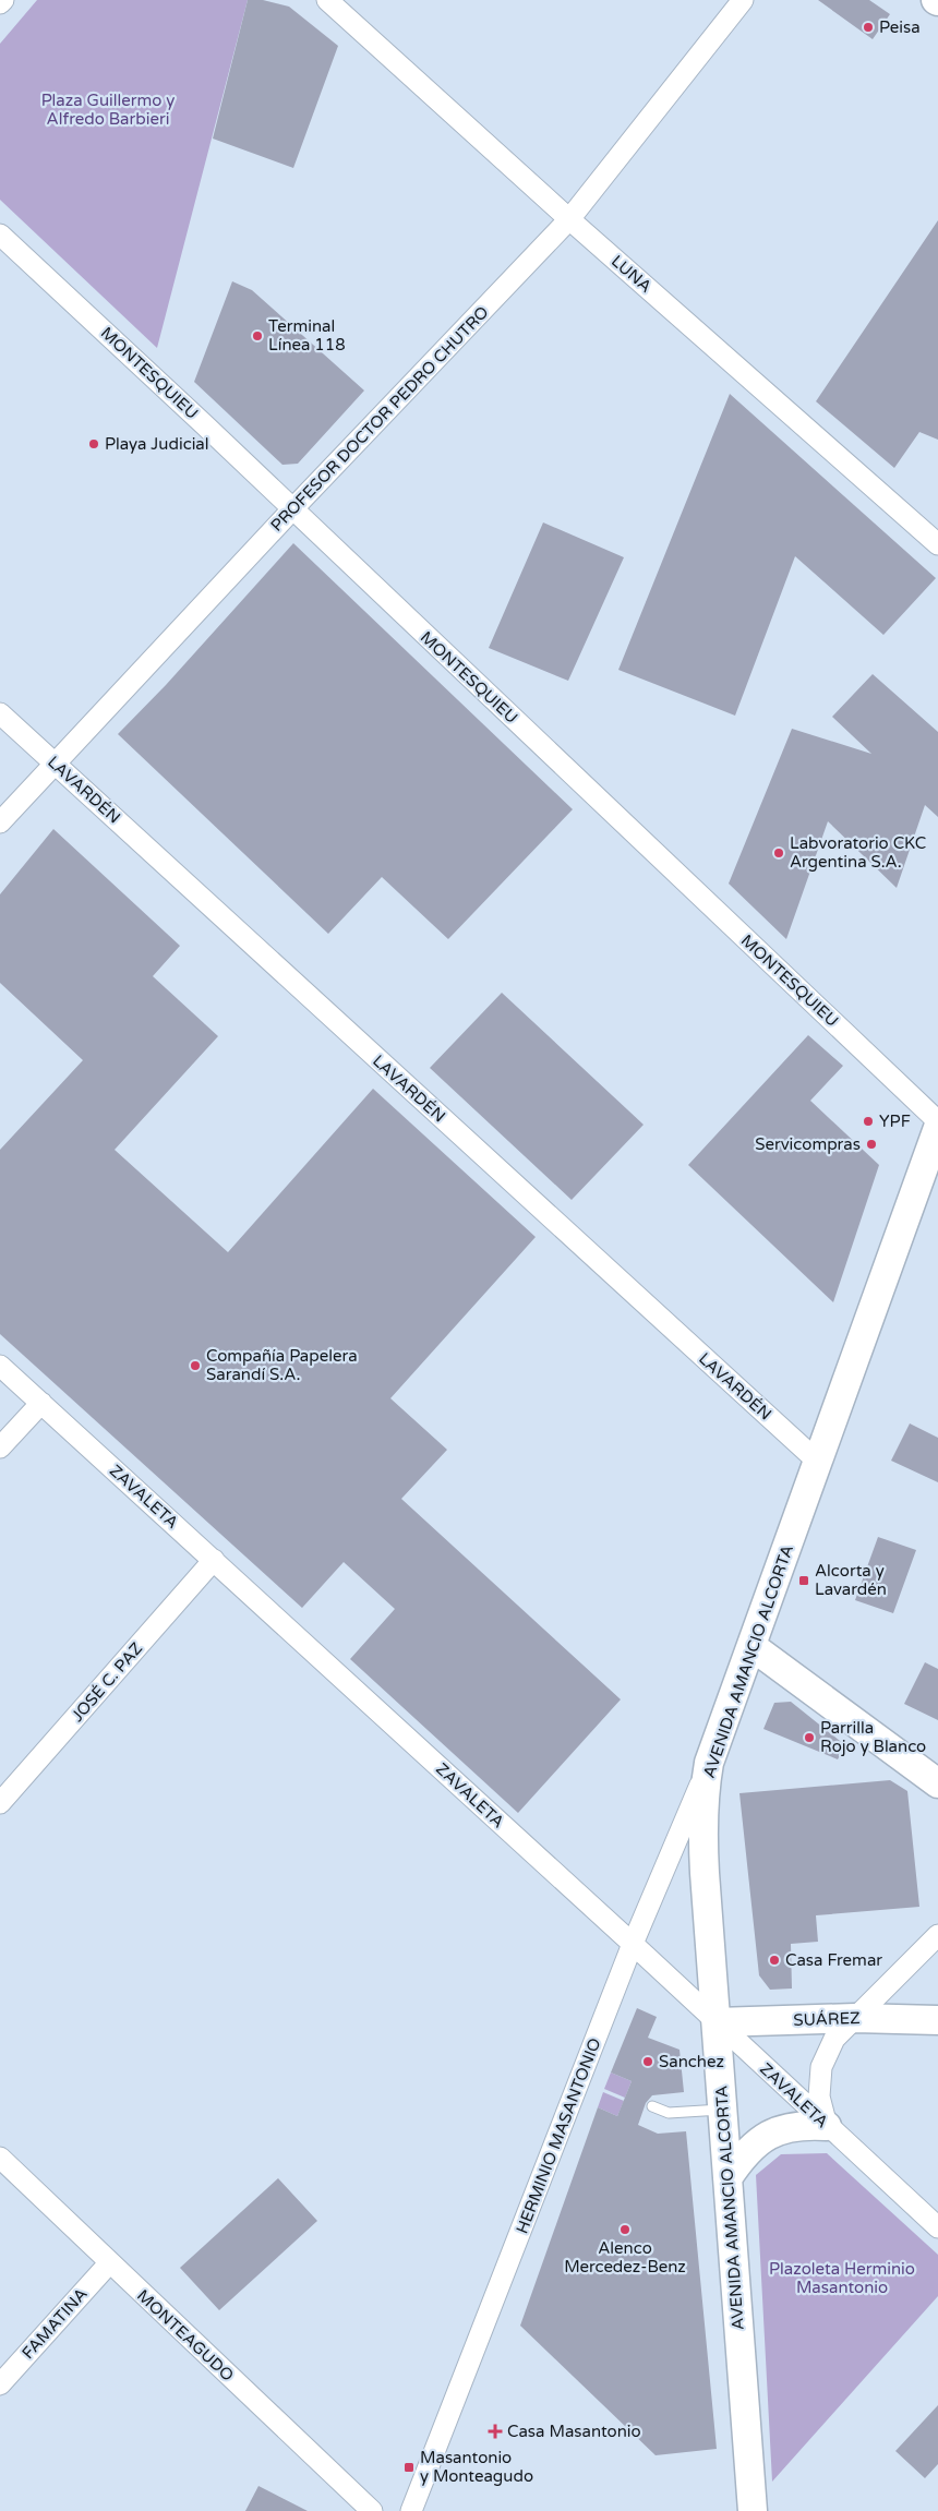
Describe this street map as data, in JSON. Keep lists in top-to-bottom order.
{
  "streets": {
    "main road": ["AVENIDA AMANCIO ALCORTA", "SUÁREZ"],
    "street": [
      "LUNA",
      "MONTESQUIEU",
      "PROFESOR DOCTOR PEDRO CHUTRO",
      "LAVARDÉN",
      "ZAVALETA",
      "JOSÉ C. PAZ",
      "HERMINIO MASANTONIO",
      "FAMATINA",
      "MONTEAGUDO"
    ]
  },
  "crossings": [
    ["LUNA", "PROFESOR DOCTOR PEDRO CHUTRO"],
    ["MONTESQUIEU", "PROFESOR DOCTOR PEDRO CHUTRO"],
    ["PROFESOR DOCTOR PEDRO CHUTRO", "LAVARDÉN"],
    ["LAVARDÉN", "AVENIDA AMANCIO ALCORTA"],
    ["ZAVALETA", "AVENIDA AMANCIO ALCORTA"],
    ["ZAVALETA", "JOSÉ C. PAZ"],
    ["ZAVALETA", "SUÁREZ"],
    ["ZAVALETA", "HERMINIO MASANTONIO"],
    ["AVENIDA AMANCIO ALCORTA", "SUÁREZ"],
    ["AVENIDA AMANCIO ALCORTA", "HERMINIO MASANTONIO"],
    ["FAMATINA", "MONTEAGUDO"]
  ],
  "parks": ["Plaza Guillermo y Alfredo Barbieri", "Plazoleta Herminio Masantonio"],
  "places": {
    "other": [
      "Peisa",
      "Terminal Línea 118",
      "Playa Judicial",
      "Labvoratorio CKC Argentina S.A.",
      "YPF",
      "Servicompras",
      "Compañía Papelera Sarandí S.A.",
      "Parrilla Rojo y Blanco",
      "Casa Fremar",
      "Sanchez",
      "Alenco Mercedez-Benz"
    ],
    "transit": ["Alcorta y Lavardén", "Masantonio y Monteagudo"],
    "health": ["Casa Masantonio"]
  }
}
